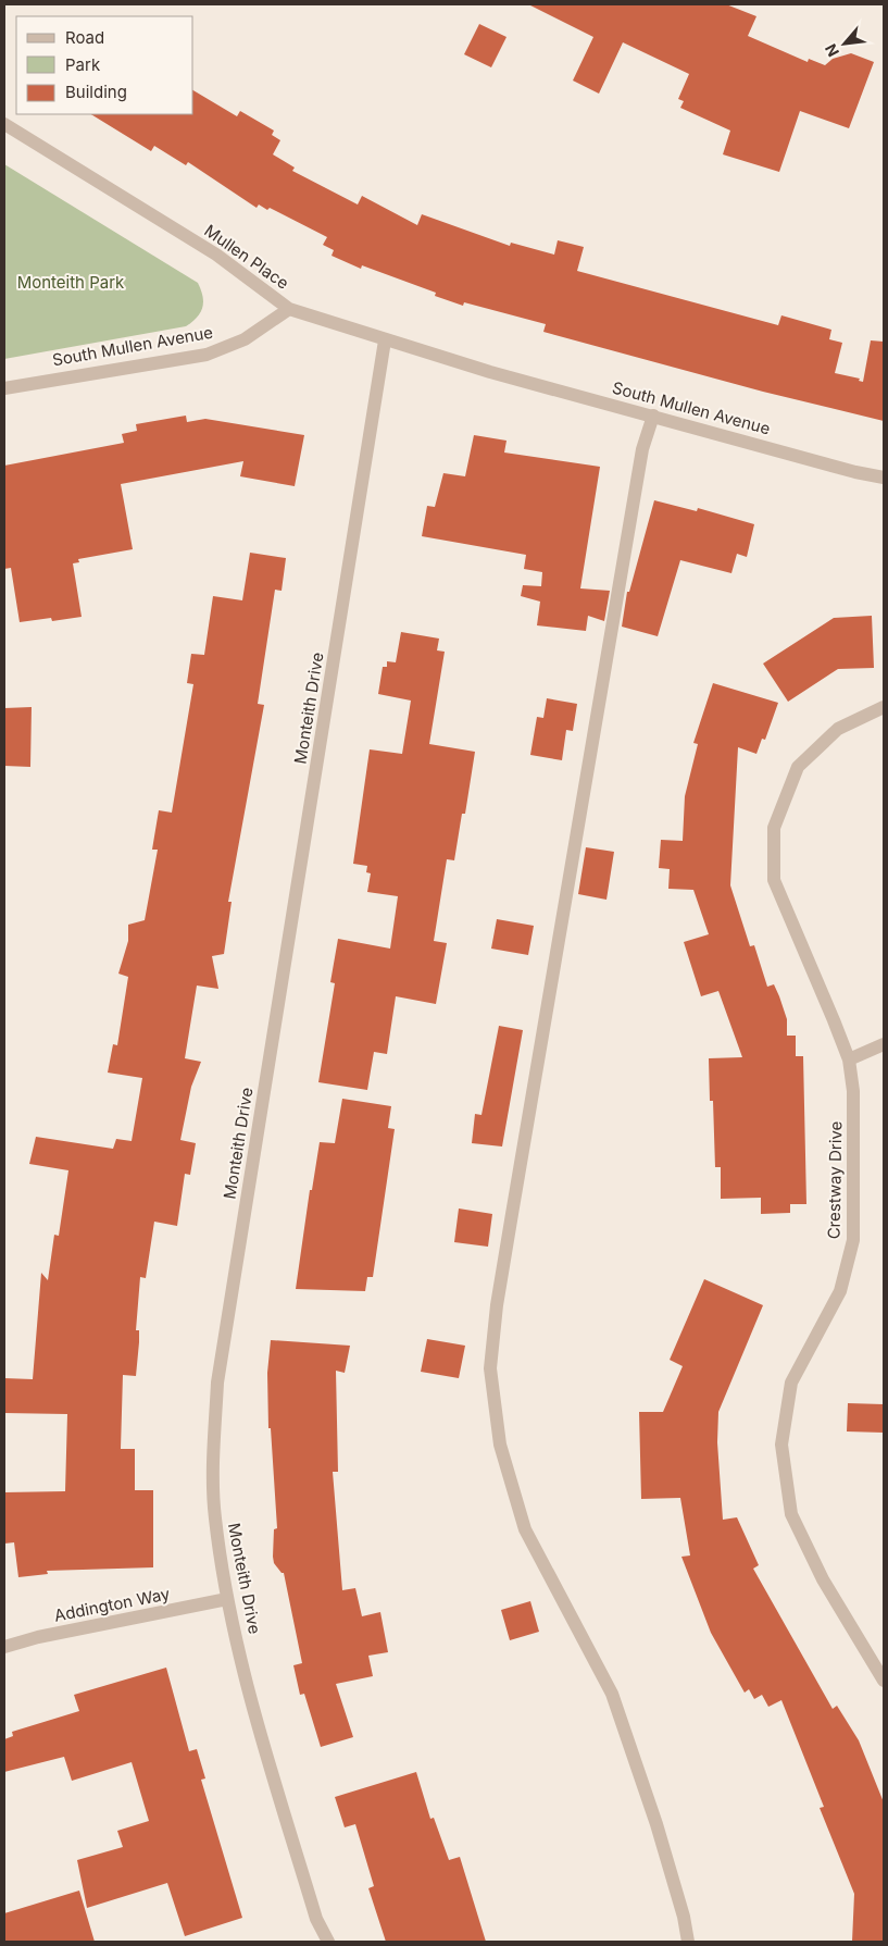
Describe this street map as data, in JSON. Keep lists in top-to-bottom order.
{
  "streets": {
    "street": [
      "Mullen Place",
      "South Mullen Avenue",
      "Monteith Drive",
      "Crestway Drive",
      "Addington Way"
    ]
  },
  "crossings": [
    ["Mullen Place", "South Mullen Avenue"],
    ["Mullen Place", "Monteith Drive"],
    ["Monteith Drive", "Addington Way"]
  ],
  "parks": ["Monteith Park"],
  "legend": ["Road", "Park", "Building"],
  "north": "bottom left"
}
